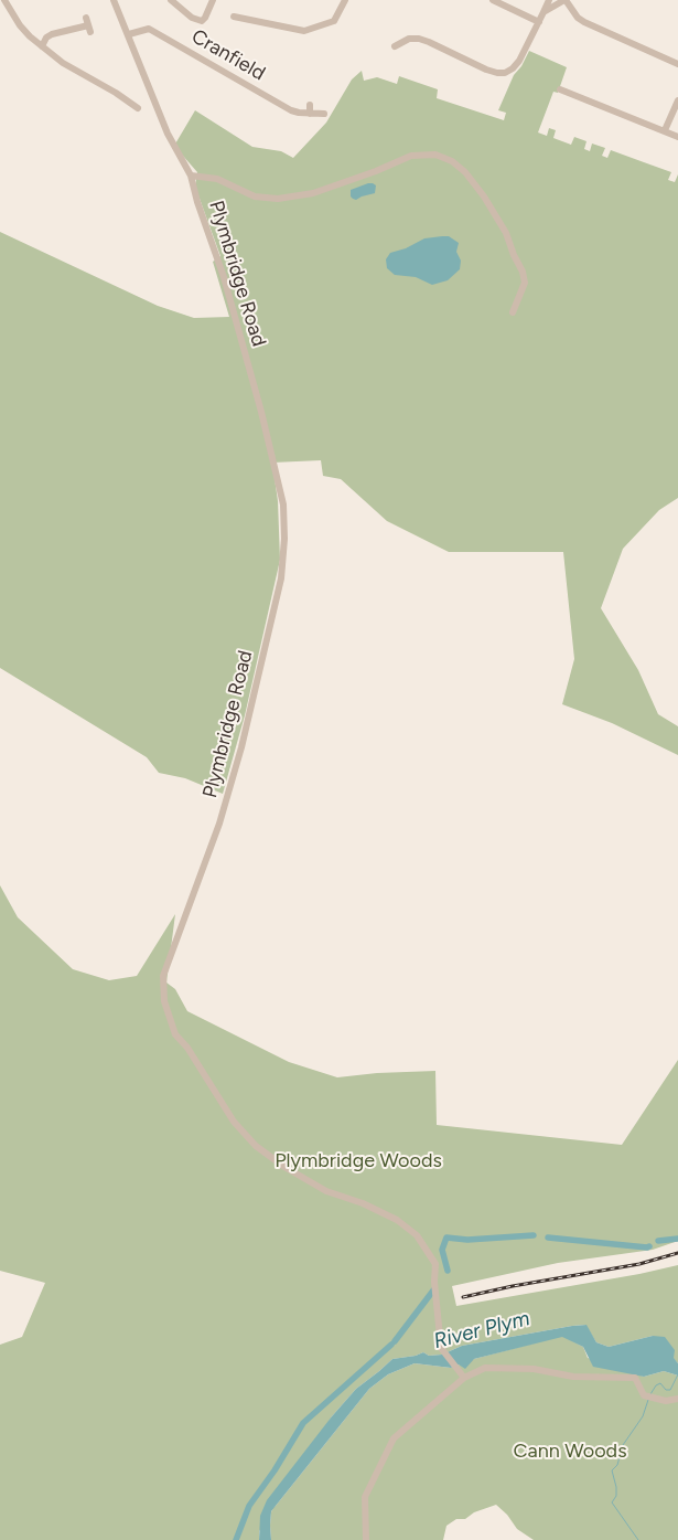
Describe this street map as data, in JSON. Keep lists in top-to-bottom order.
{
  "streets": {
    "street": ["Cranfield", "Plymbridge Road"]
  },
  "crossings": [
    ["Cranfield", "Plymbridge Road"]
  ],
  "water": ["River Plym"],
  "parks": ["Plymbridge Woods", "Cann Woods"]
}
